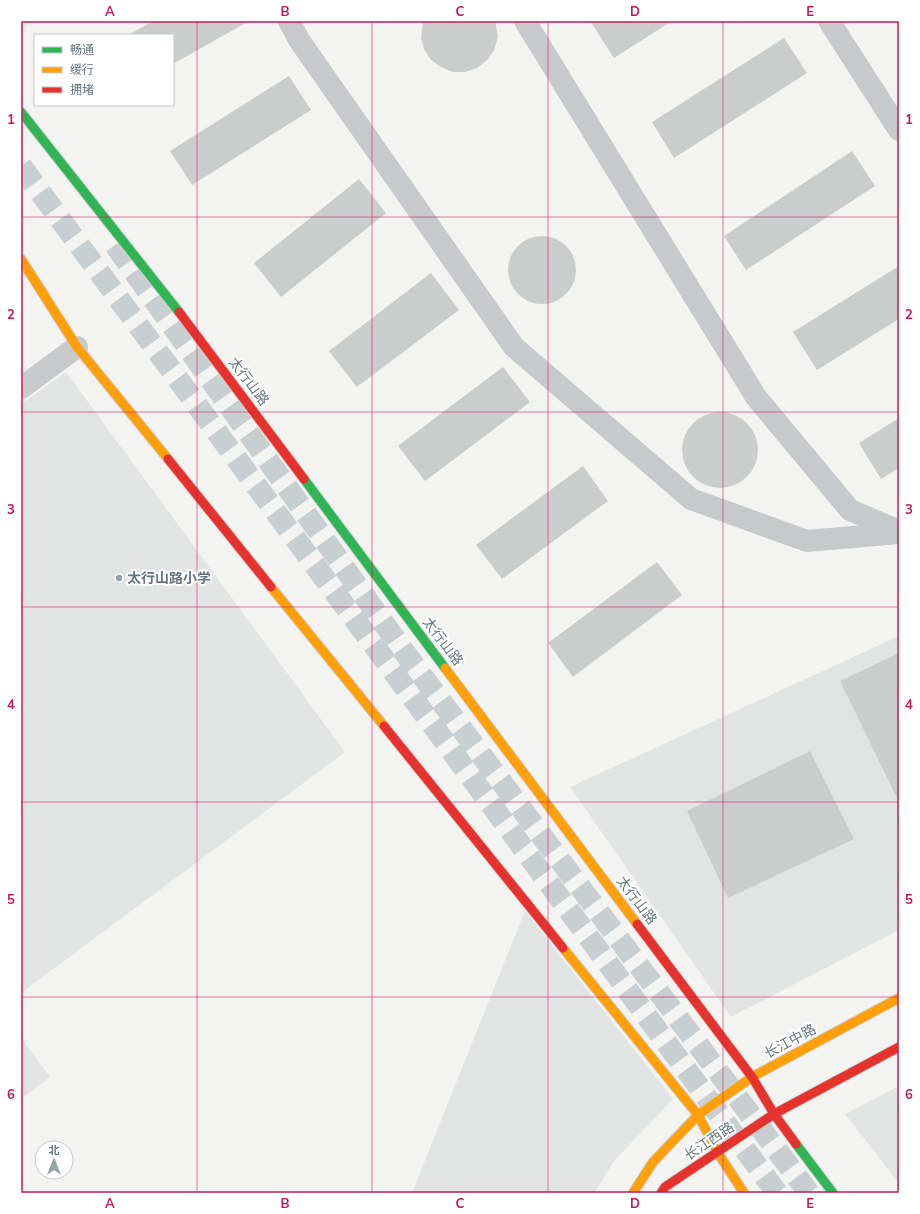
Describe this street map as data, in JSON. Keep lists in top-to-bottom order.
{
  "streets": {
    "main road": ["太行山路", "长江中路", "长江西路"]
  },
  "crossings": [
    ["太行山路", "长江中路"],
    ["太行山路", "长江西路"],
    ["长江中路", "长江西路"]
  ],
  "places": ["太行山路小学"],
  "legend": ["畅通", "缓行", "拥堵"],
  "north": "top",
  "grid": {
    "columns": [
      "A",
      "B",
      "C",
      "D",
      "E"
    ],
    "rows": [
      "1",
      "2",
      "3",
      "4",
      "5",
      "6"
    ]
  }
}
